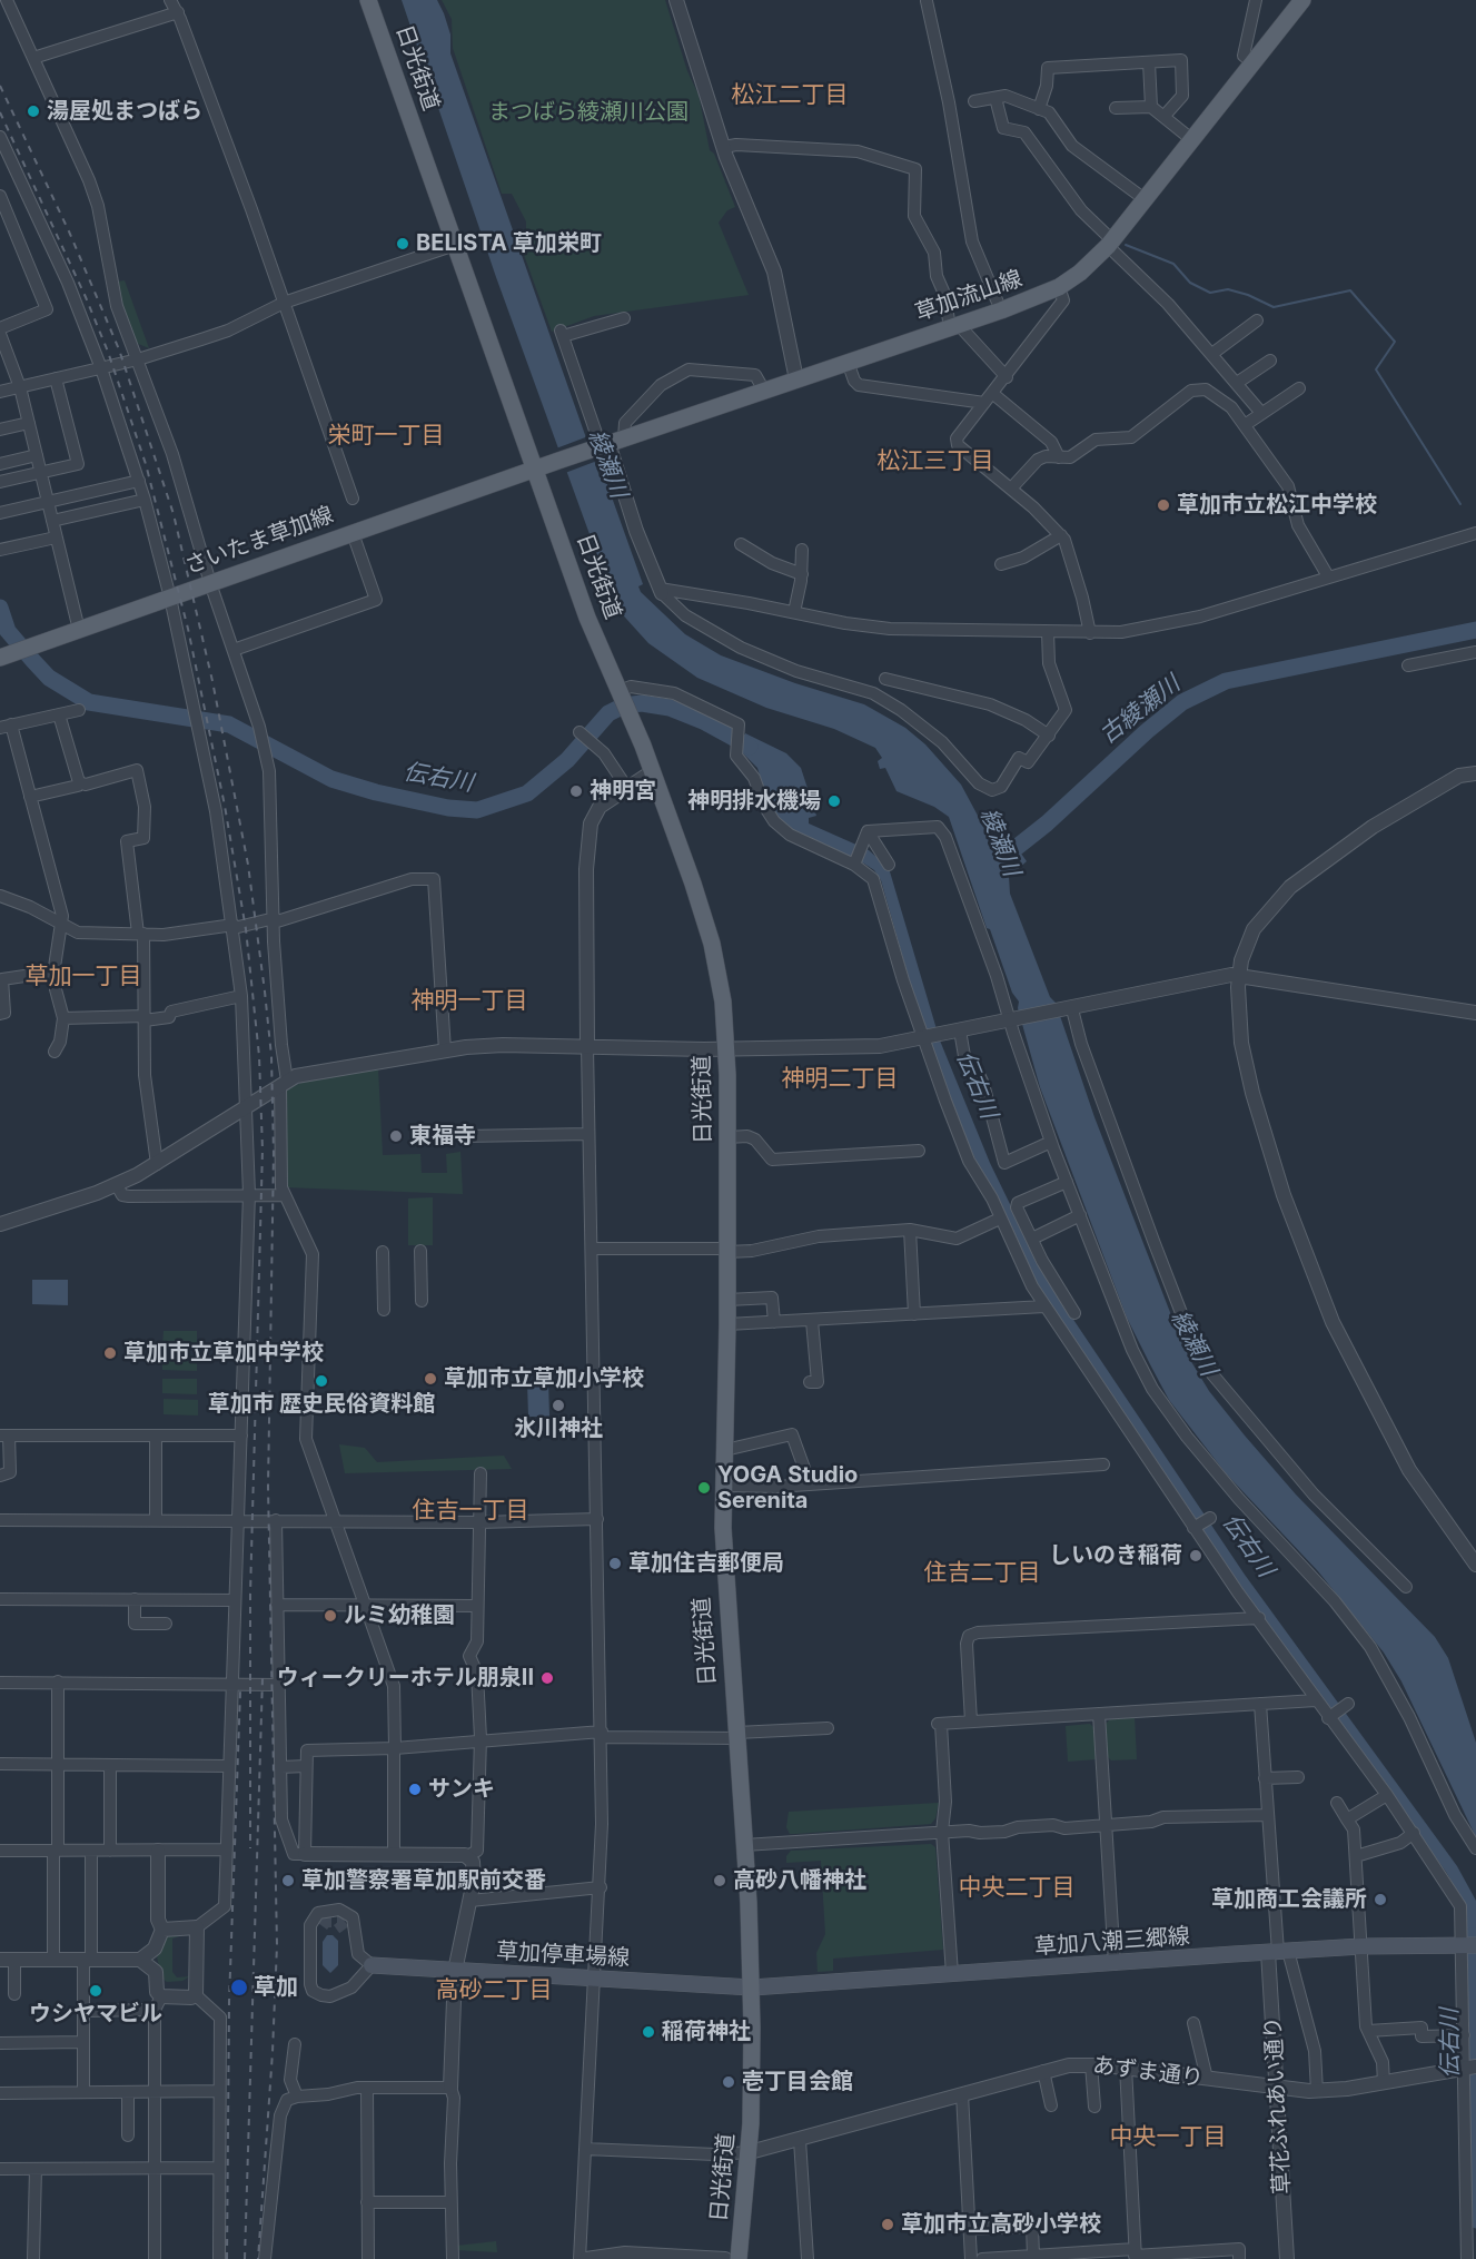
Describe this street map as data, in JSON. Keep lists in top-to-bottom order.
{
  "streets": {
    "main road": [
      "日光街道",
      "草加流山線",
      "さいたま草加線",
      "草加八潮三郷線",
      "草加停車場線"
    ],
    "street": ["あずま通り", "草花ふれあい通り"]
  },
  "crossings": [
    ["日光街道", "草加流山線"],
    ["日光街道", "さいたま草加線"],
    ["日光街道", "草加八潮三郷線"],
    ["日光街道", "草加停車場線"],
    ["日光街道", "あずま通り"],
    ["草加流山線", "さいたま草加線"],
    ["草加八潮三郷線", "草加停車場線"],
    ["草加八潮三郷線", "草花ふれあい通り"],
    ["あずま通り", "草花ふれあい通り"]
  ],
  "districts": [
    "松江二丁目",
    "栄町一丁目",
    "松江三丁目",
    "草加一丁目",
    "神明一丁目",
    "神明二丁目",
    "住吉一丁目",
    "住吉二丁目",
    "中央二丁目",
    "高砂二丁目",
    "中央一丁目"
  ],
  "water": ["綾瀬川", "古綾瀬川", "伝右川"],
  "parks": ["まつばら綾瀬川公園"],
  "places": [
    "湯屋処まつばら",
    "BELISTA 草加栄町",
    "草加市立松江中学校",
    "神明宮",
    "神明排水機場",
    "東福寺",
    "草加市立草加中学校",
    "草加市立草加小学校",
    "草加市 歴史民俗資料館",
    "氷川神社",
    "YOGA Studio Serenita",
    "しいのき稲荷",
    "草加住吉郵便局",
    "ルミ幼稚園",
    "ウィークリーホテル朋泉II",
    "サンキ",
    "草加警察署草加駅前交番",
    "高砂八幡神社",
    "草加商工会議所",
    "草加",
    "ウシヤマビル",
    "稲荷神社",
    "壱丁目会館",
    "草加市立高砂小学校"
  ]
}
